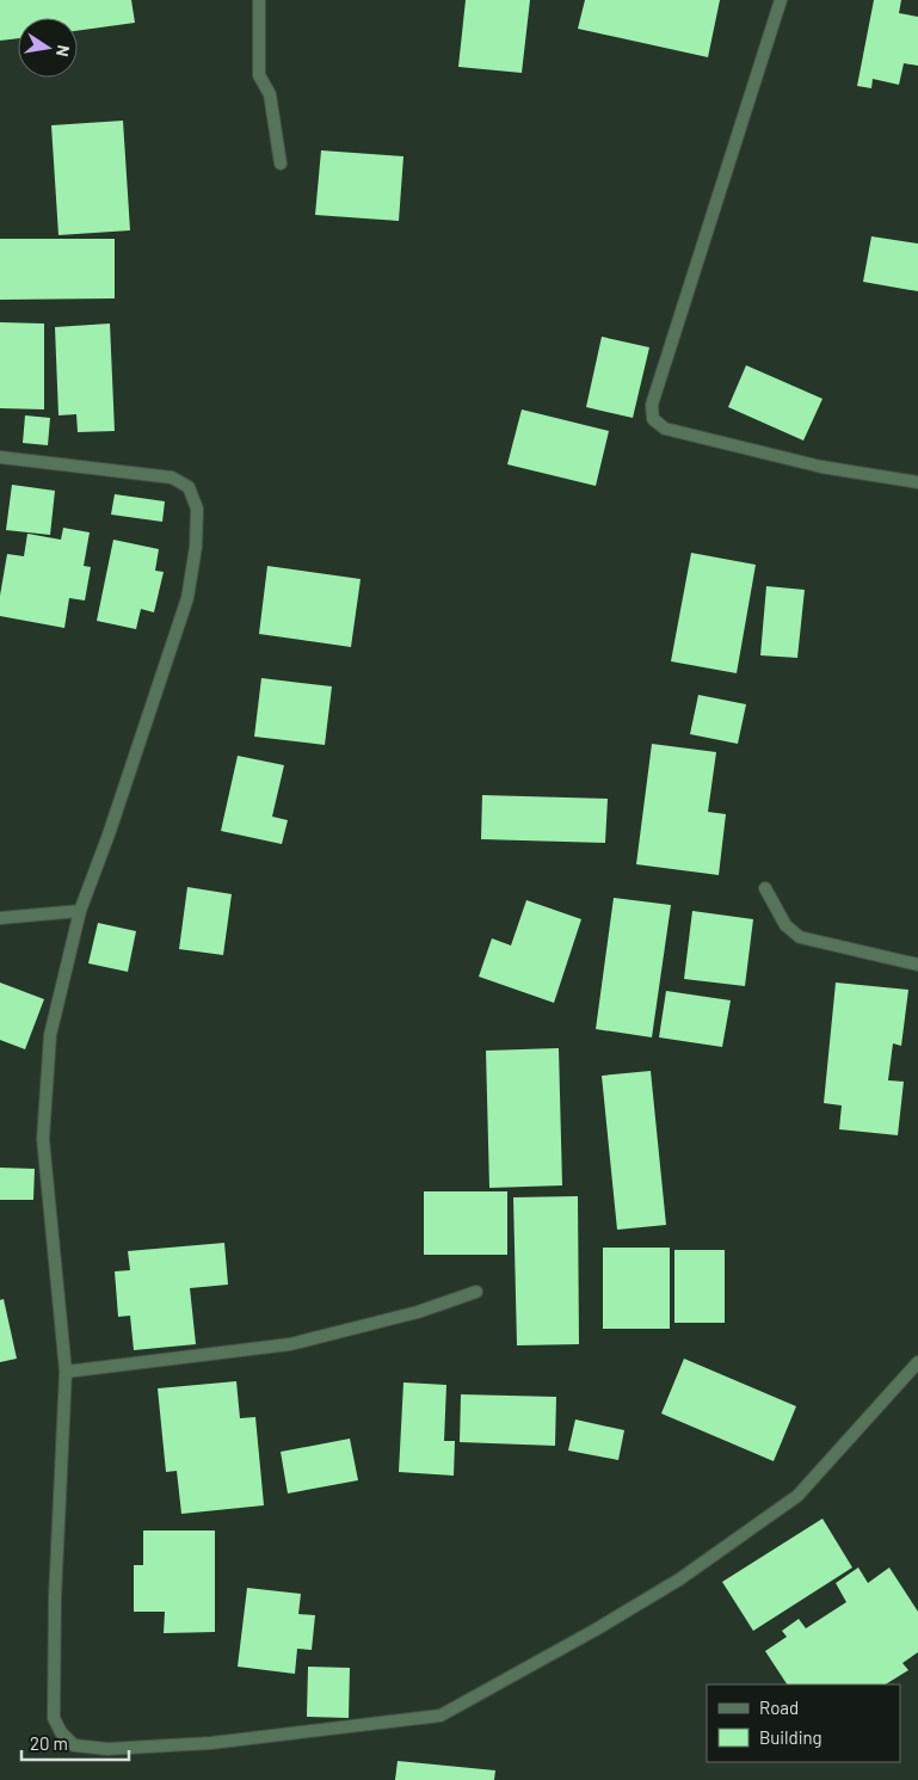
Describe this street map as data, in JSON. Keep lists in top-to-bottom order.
{
  "legend": ["Road", "Building"],
  "scale_bar": "20 m",
  "north": "right"
}
